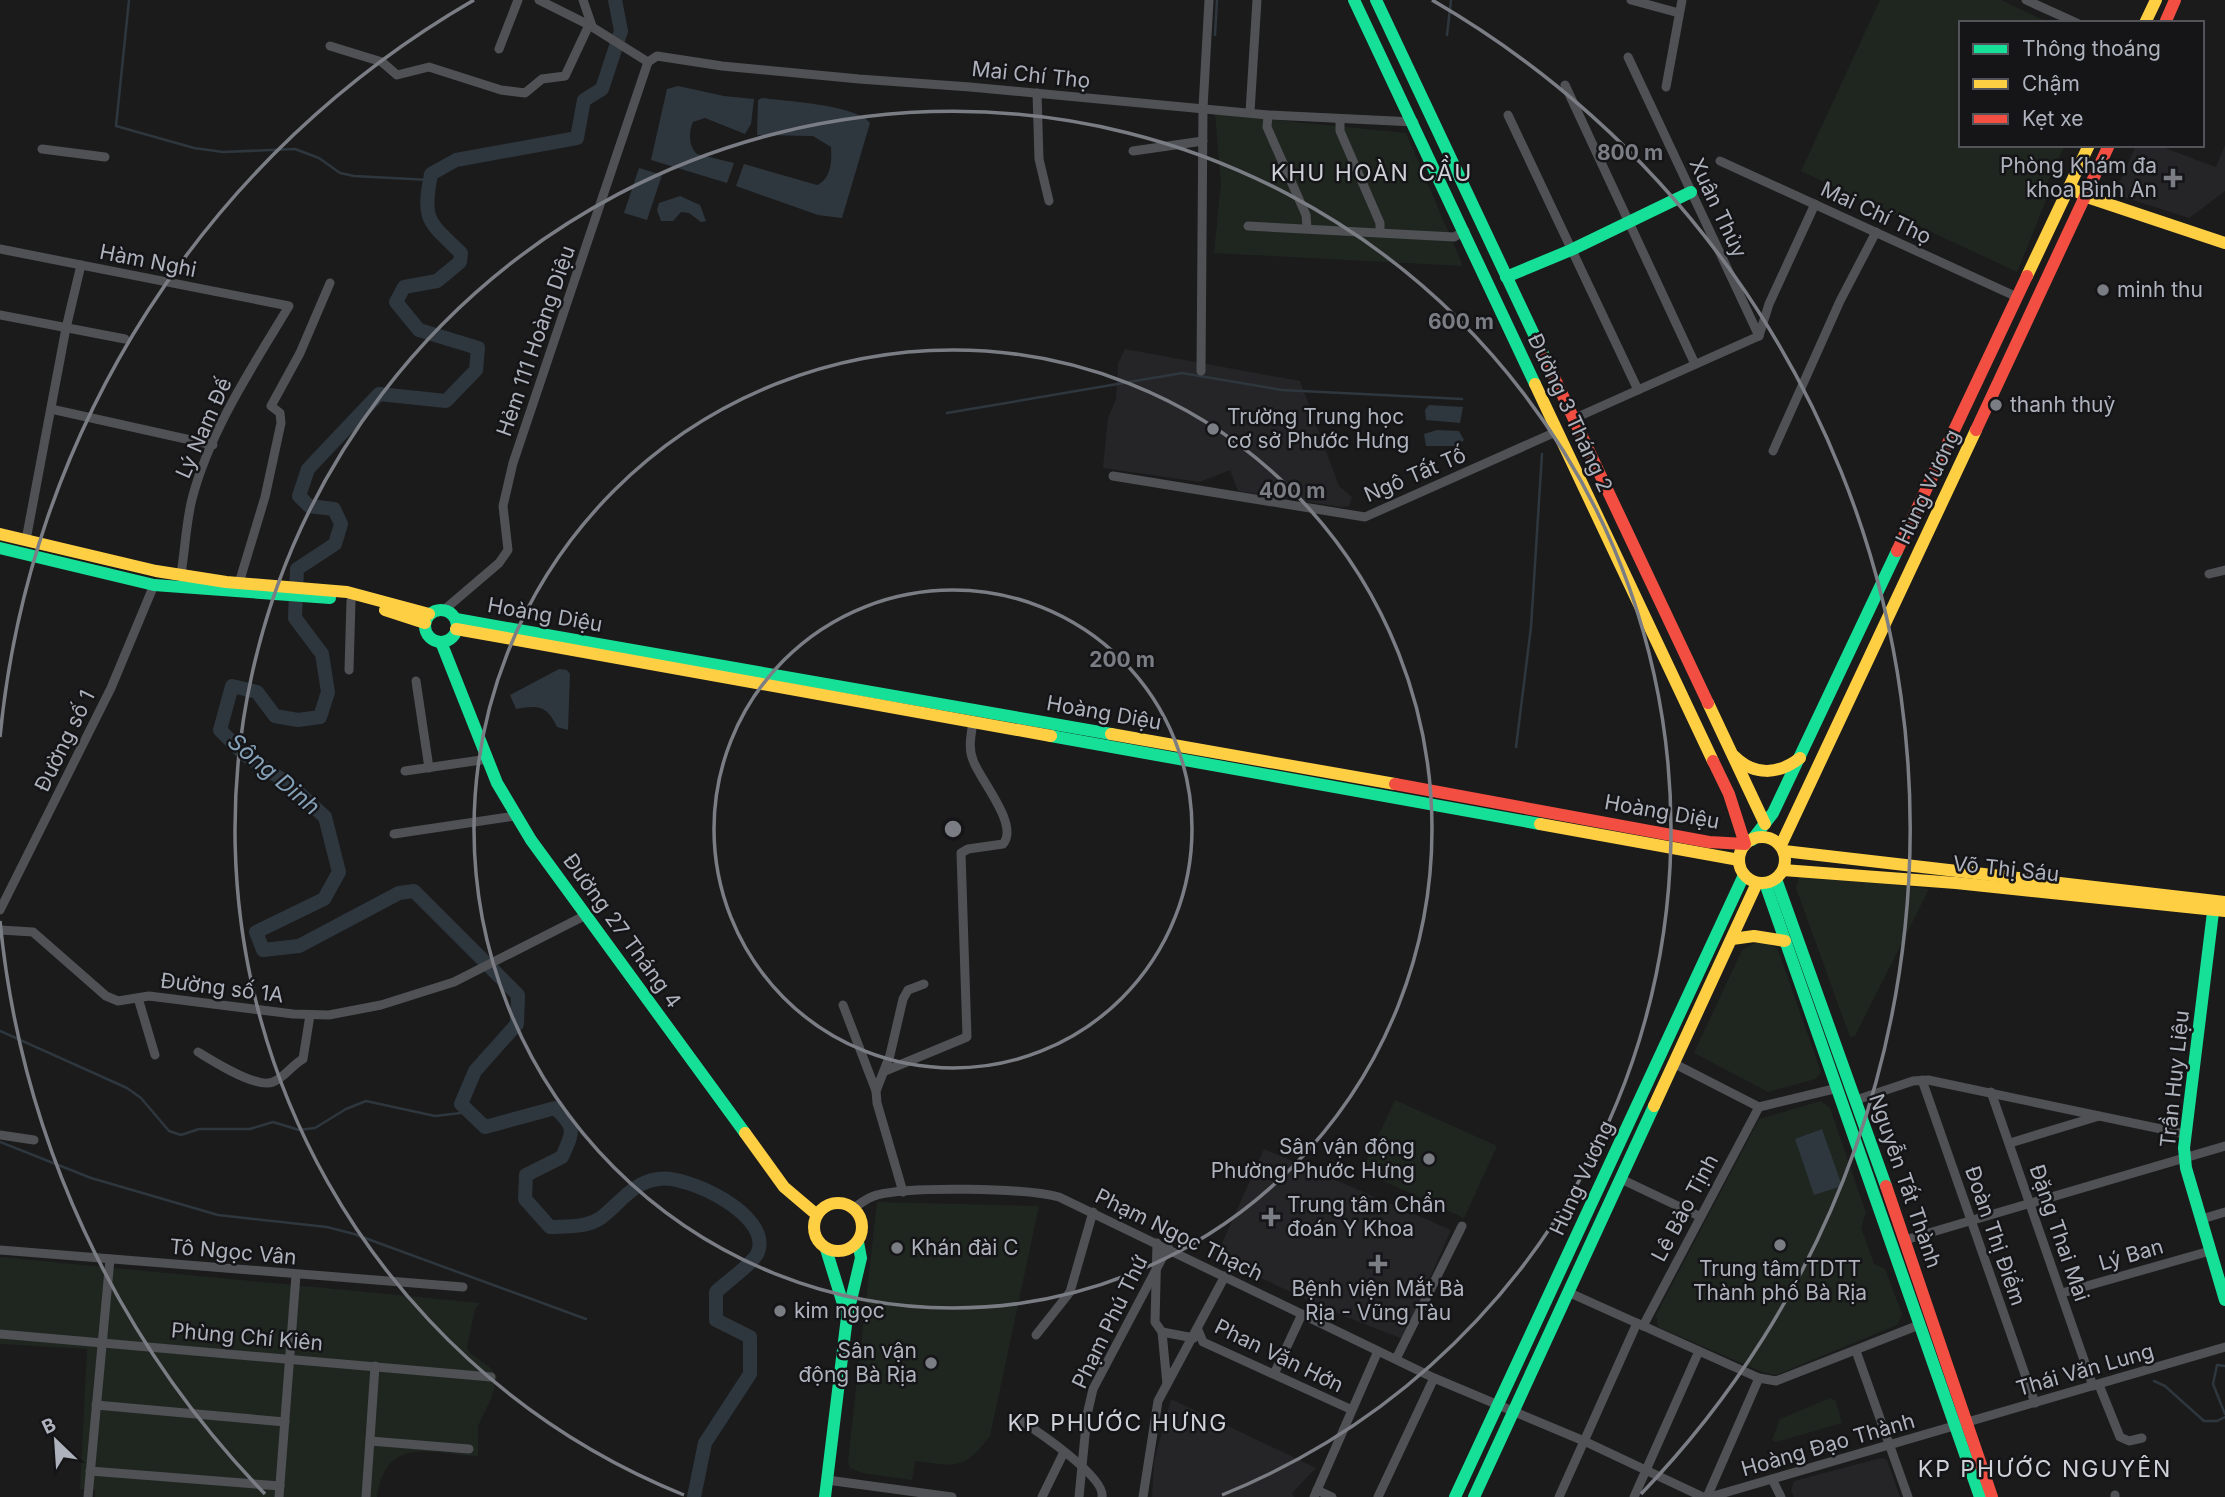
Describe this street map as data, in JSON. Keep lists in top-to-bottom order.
{
  "streets": {
    "main road": [
      "Đường 3 Tháng 2",
      "Hùng Vương",
      "Hoàng Diệu",
      "Võ Thị Sáu",
      "Đường 27 Tháng 4",
      "Trần Huy Liệu",
      "Nguyễn Tất Thành"
    ],
    "street": [
      "Mai Chí Thọ",
      "Xuân Thủy",
      "Hàm Nghi",
      "Hẻm 111 Hoàng Diệu",
      "Lý Nam Đế",
      "Ngô Tất Tố",
      "Đường số 1",
      "Đường số 1A",
      "Lê Bảo Tịnh",
      "Đặng Thai Mai",
      "Phạm Ngọc Thạch",
      "Đoàn Thị Điểm",
      "Tô Ngọc Vân",
      "Lý Ban",
      "Phạm Phú Thứ",
      "Phùng Chí Kiên",
      "Phan Văn Hớn",
      "Thái Văn Lung",
      "Hoàng Đạo Thành"
    ]
  },
  "crossings": [
    ["Mai Chí Thọ", "Hẻm 111 Hoàng Diệu"],
    ["Mai Chí Thọ", "Đường 3 Tháng 2"],
    ["Mai Chí Thọ", "Hùng Vương"],
    ["Hàm Nghi", "Lý Nam Đế"],
    ["Hẻm 111 Hoàng Diệu", "Hoàng Diệu"],
    ["Hẻm 111 Hoàng Diệu", "Đường 27 Tháng 4"],
    ["Đường 3 Tháng 2", "Ngô Tất Tố"],
    ["Đường 3 Tháng 2", "Hùng Vương"],
    ["Đường 3 Tháng 2", "Hoàng Diệu"],
    ["Đường 3 Tháng 2", "Võ Thị Sáu"],
    ["Đường 3 Tháng 2", "Nguyễn Tất Thành"],
    ["Hùng Vương", "Hoàng Diệu"],
    ["Hùng Vương", "Võ Thị Sáu"],
    ["Hùng Vương", "Nguyễn Tất Thành"],
    ["Hùng Vương", "Phạm Ngọc Thạch"],
    ["Hoàng Diệu", "Võ Thị Sáu"],
    ["Hoàng Diệu", "Đường 27 Tháng 4"],
    ["Hoàng Diệu", "Nguyễn Tất Thành"],
    ["Võ Thị Sáu", "Trần Huy Liệu"],
    ["Võ Thị Sáu", "Nguyễn Tất Thành"],
    ["Đường 27 Tháng 4", "Đường số 1A"],
    ["Đường 27 Tháng 4", "Phạm Ngọc Thạch"],
    ["Trần Huy Liệu", "Lý Ban"],
    ["Nguyễn Tất Thành", "Thái Văn Lung"],
    ["Nguyễn Tất Thành", "Hoàng Đạo Thành"],
    ["Lê Bảo Tịnh", "Phạm Ngọc Thạch"],
    ["Đặng Thai Mai", "Lý Ban"],
    ["Đặng Thai Mai", "Thái Văn Lung"],
    ["Phạm Ngọc Thạch", "Phạm Phú Thứ"],
    ["Phạm Ngọc Thạch", "Hoàng Đạo Thành"],
    ["Đoàn Thị Điểm", "Thái Văn Lung"],
    ["Thái Văn Lung", "Hoàng Đạo Thành"]
  ],
  "districts": ["KHU HOÀN CẦU", "KP PHƯỚC HƯNG", "KP PHƯỚC NGUYÊN"],
  "water": ["Sông Dinh"],
  "places": {
    "health": ["Phòng Khám đa khoa Bình An", "Trung tâm Chẩn đoán Y Khoa", "Bệnh viện Mắt Bà Rịa - Vũng Tàu"],
    "other": [
      "minh thu",
      "thanh thuỷ",
      "Trường Trung học cơ sở Phước Hưng",
      "Sân vận động Phường Phước Hưng",
      "Trung tâm TDTT Thành phố Bà Rịa",
      "Khán đài C",
      "kim ngọc",
      "Sân vận động Bà Rịa"
    ]
  },
  "legend": ["Thông thoáng", "Chậm", "Kẹt xe"],
  "north": "top left",
  "rings": [
    "800 m",
    "600 m",
    "400 m",
    "200 m"
  ]
}
